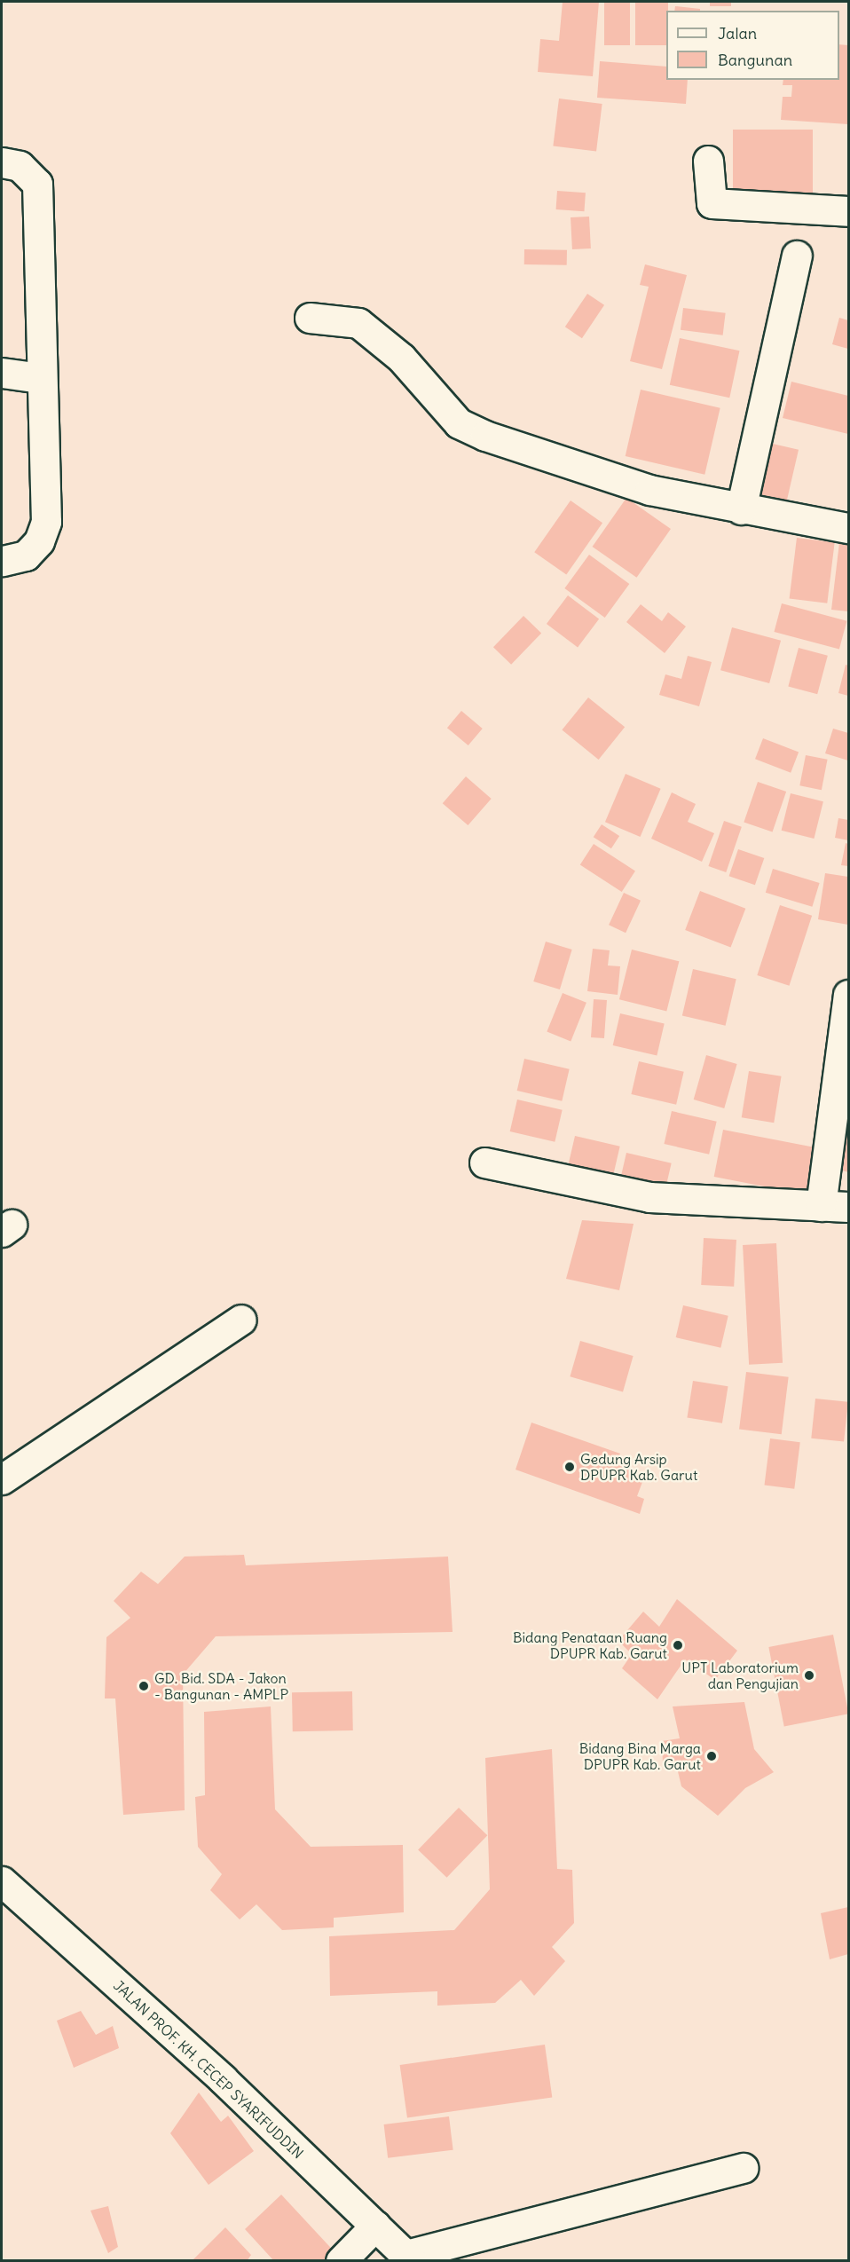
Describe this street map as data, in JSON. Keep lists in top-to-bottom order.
{
  "streets": {
    "street": ["JALAN PROF. KH. CECEP SYARIFUDDIN"]
  },
  "places": [
    "Gedung Arsip DPUPR Kab. Garut",
    "Bidang Penataan Ruang DPUPR Kab. Garut",
    "UPT Laboratorium dan Pengujian",
    "GD. Bid. SDA - Jakon - Bangunan - AMPLP",
    "Bidang Bina Marga DPUPR Kab. Garut"
  ],
  "legend": ["Jalan", "Bangunan"]
}
